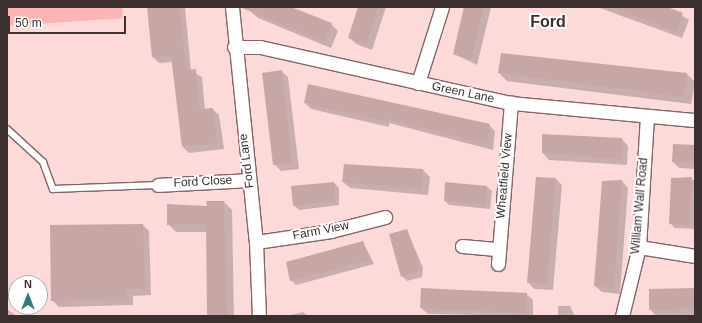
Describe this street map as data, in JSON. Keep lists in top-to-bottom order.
{
  "streets": {
    "street": [
      "Green Lane",
      "Ford Lane",
      "Wheatfield View",
      "Ford Close",
      "William Wall Road",
      "Farm View"
    ]
  },
  "crossings": [
    ["Green Lane", "Ford Lane"],
    ["Green Lane", "Wheatfield View"],
    ["Green Lane", "William Wall Road"],
    ["Ford Lane", "Ford Close"],
    ["Ford Lane", "Farm View"]
  ],
  "districts": ["Ford"],
  "scale_bar": "50 m",
  "north": "top"
}
